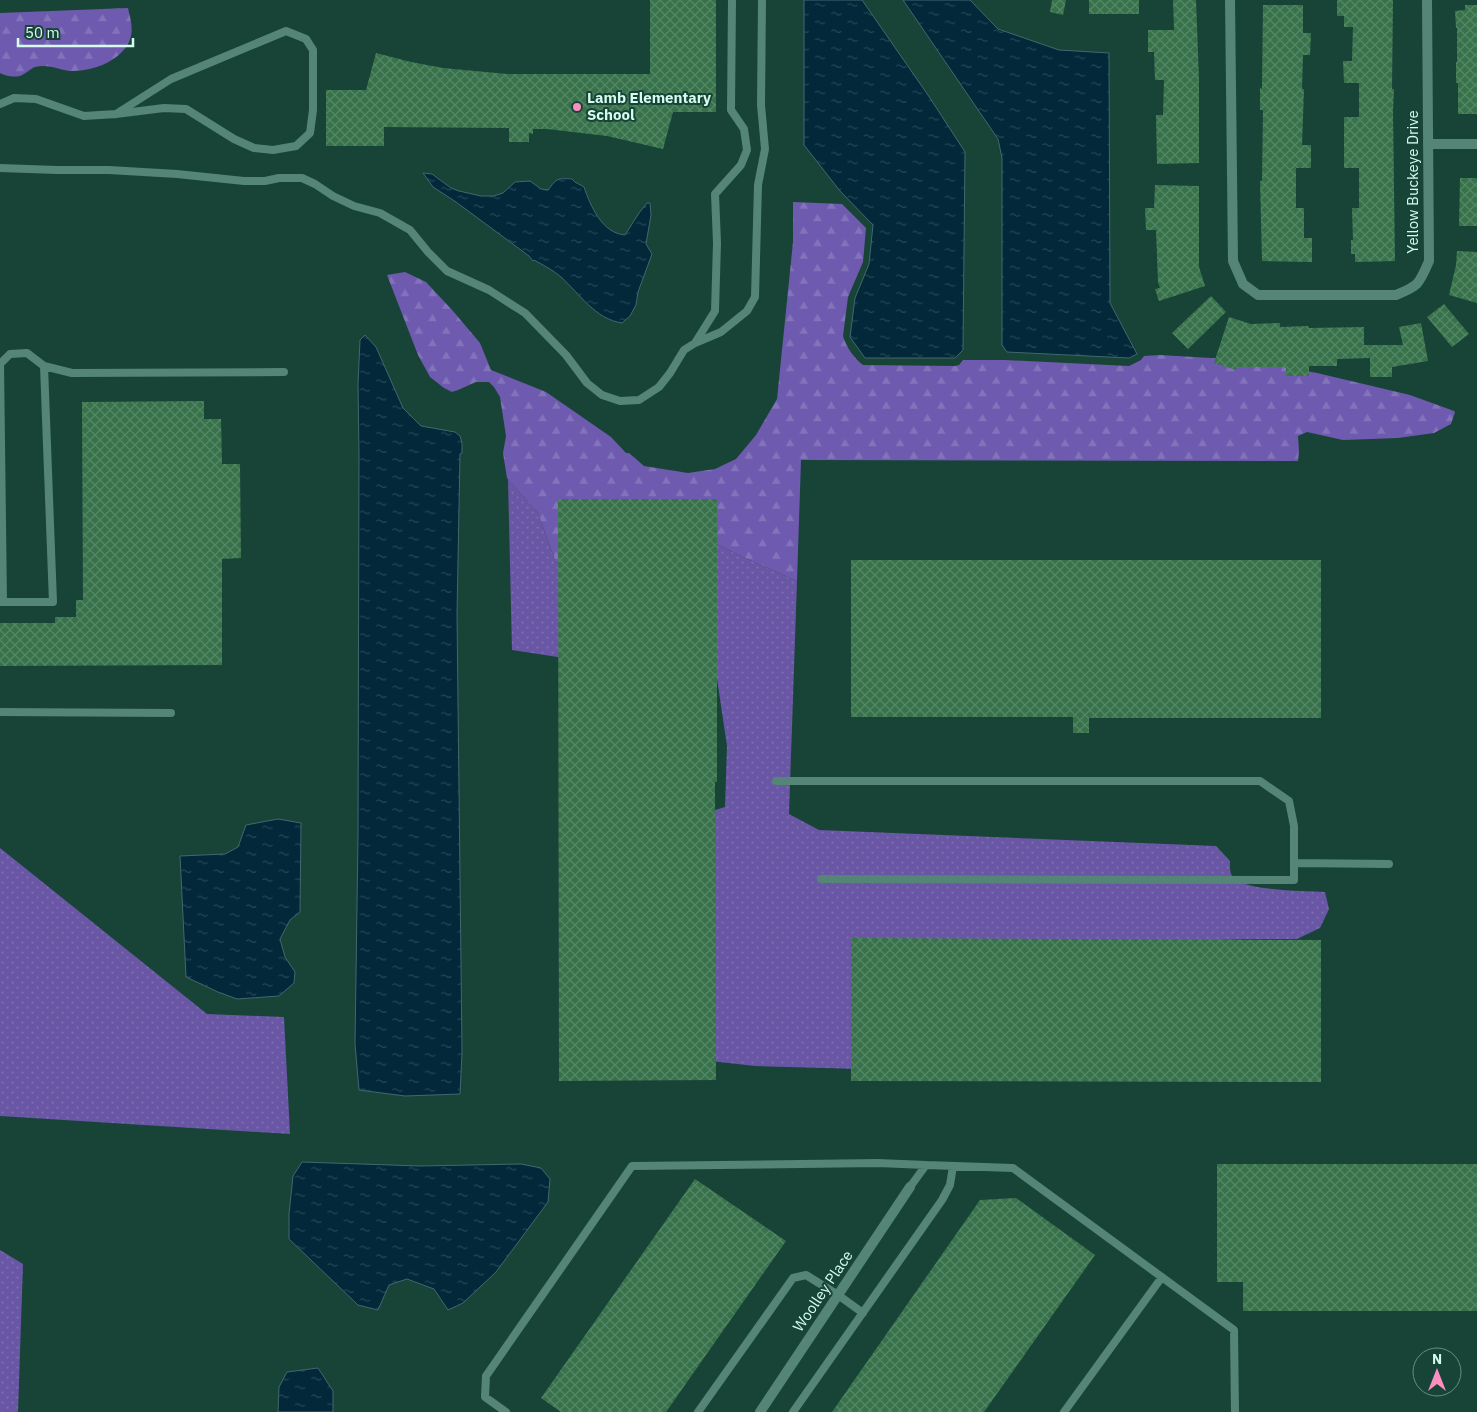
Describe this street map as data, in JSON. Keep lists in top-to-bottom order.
{
  "streets": {
    "street": ["Yellow Buckeye Drive", "Woolley Place"]
  },
  "places": ["Lamb Elementary School"],
  "scale_bar": "50 m",
  "north": "top"
}
